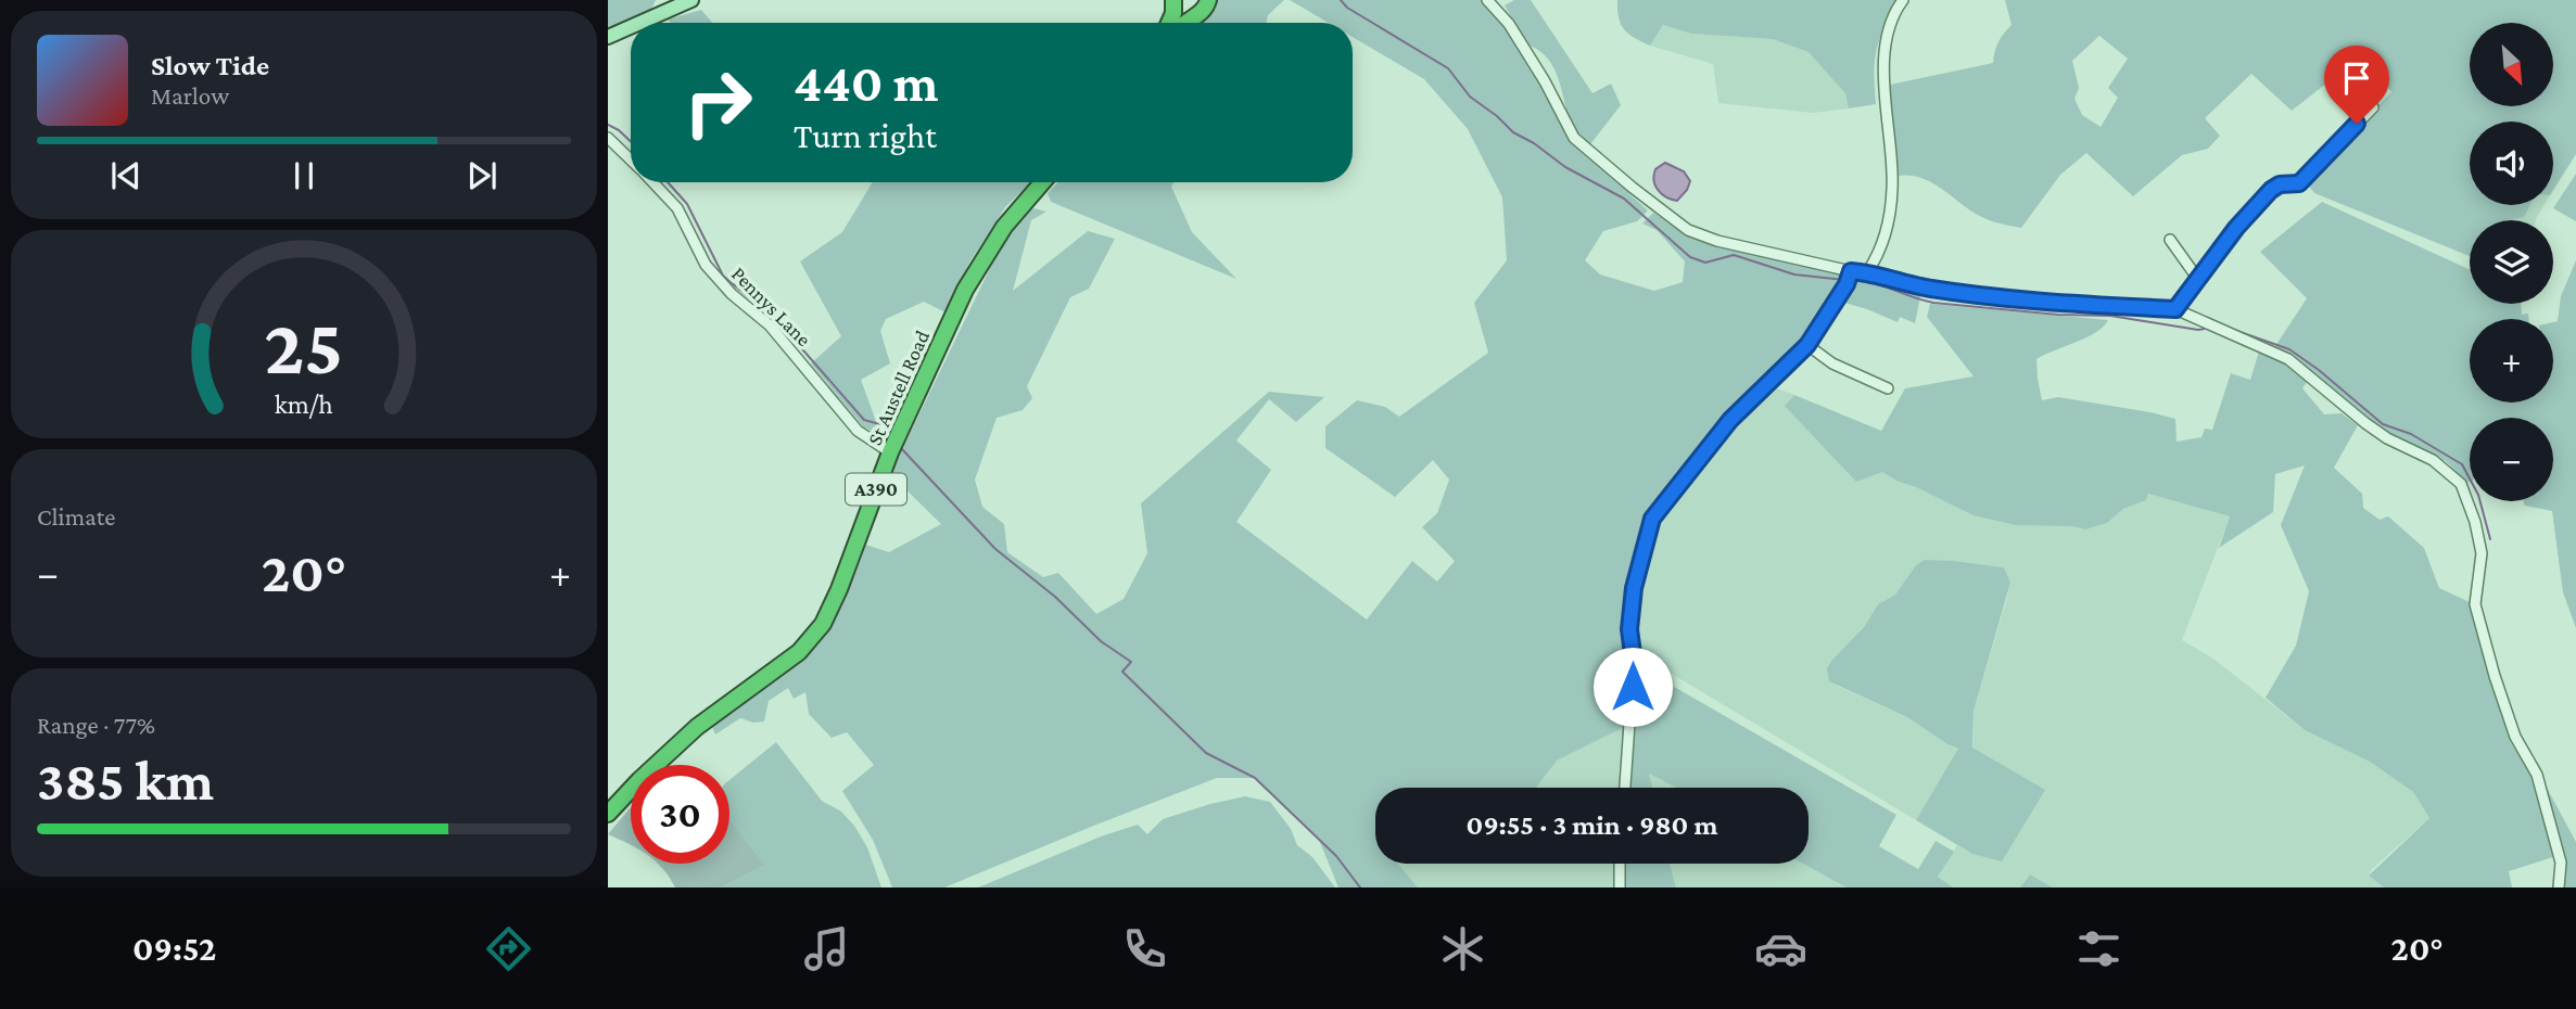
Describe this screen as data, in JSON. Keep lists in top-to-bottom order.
{
  "streets": {
    "highway": ["St Austell Road", "A390"],
    "street": ["Pennys Lane"]
  },
  "crossings": [
    ["Pennys Lane", "St Austell Road"]
  ],
  "north": "bottom right",
  "page": {
    "map_buttons": ["+", "−"],
    "turn": ["440 m", "Turn right"],
    "song": ["Slow Tide", "Marlow"],
    "tile": [
      "Climate",
      ["Range · 77%", "385 km"]
    ],
    "heat": ["−", "20°", "+"],
    "limit": "30",
    "trip": "09:55 · 3 min · 980 m",
    "tabs": ["09:52", "20°"],
    "gauge": ["25", "km/h"]
  }
}
